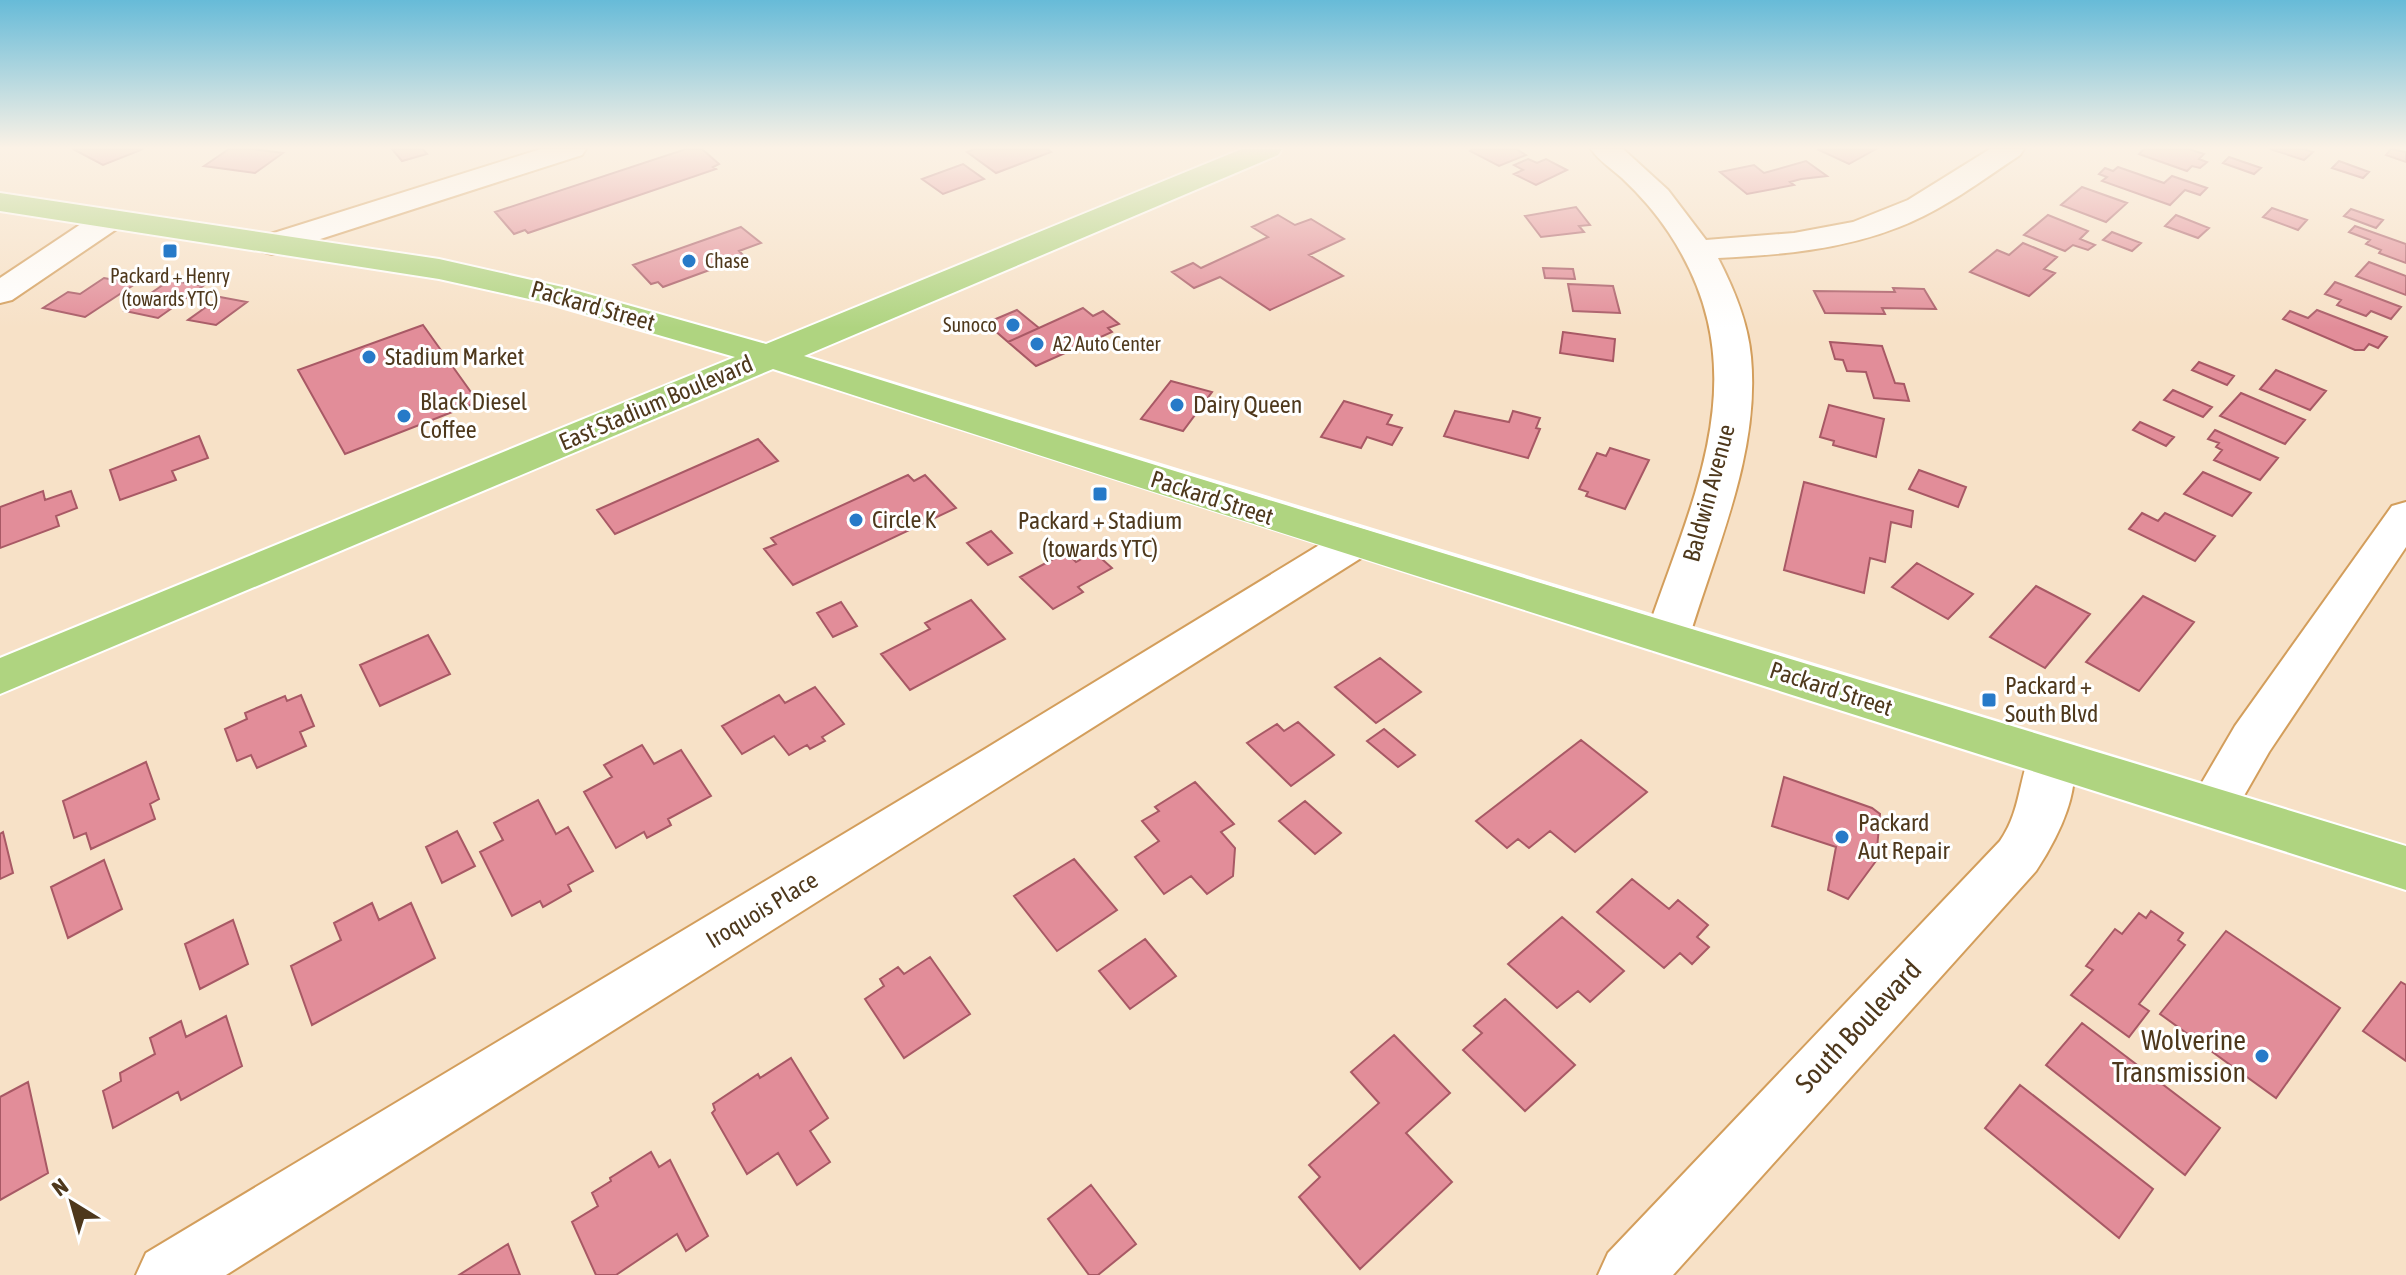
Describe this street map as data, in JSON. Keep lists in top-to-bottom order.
{
  "streets": {
    "main road": ["Packard Street", "East Stadium Boulevard"],
    "street": ["Baldwin Avenue", "Iroquois Place", "South Boulevard"]
  },
  "crossings": [
    ["Packard Street", "East Stadium Boulevard"],
    ["Packard Street", "Baldwin Avenue"],
    ["Packard Street", "Iroquois Place"],
    ["Packard Street", "South Boulevard"]
  ],
  "places": {
    "transit": ["Packard + Henry (towards YTC)", "Packard + Stadium (towards YTC)", "Packard + South Blvd"],
    "other": [
      "Chase",
      "Sunoco",
      "A2 Auto Center",
      "Stadium Market",
      "Dairy Queen",
      "Black Diesel Coffee",
      "Circle K",
      "Packard Aut Repair",
      "Wolverine Transmission"
    ]
  },
  "north": "top left"
}
